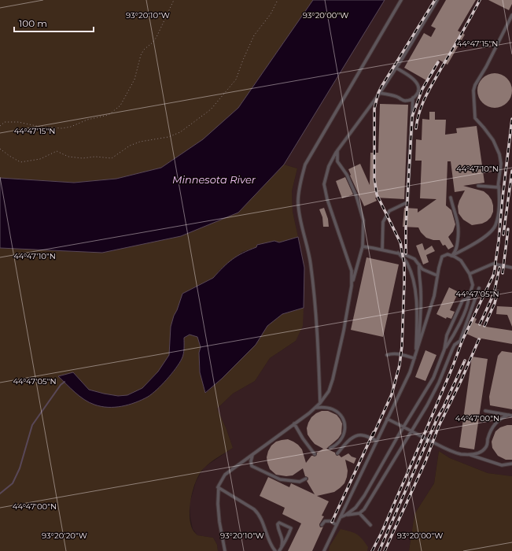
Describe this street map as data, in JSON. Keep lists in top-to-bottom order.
{
  "water": ["Minnesota River"],
  "scale_bar": "100 m",
  "coordinates": [
    "93°20'10\"W",
    "93°20'00\"W",
    "44°47'15\"N",
    "44°47'10\"N",
    "44°47'05\"N",
    "44°47'00\"N",
    "93°20'20\"W"
  ]
}
